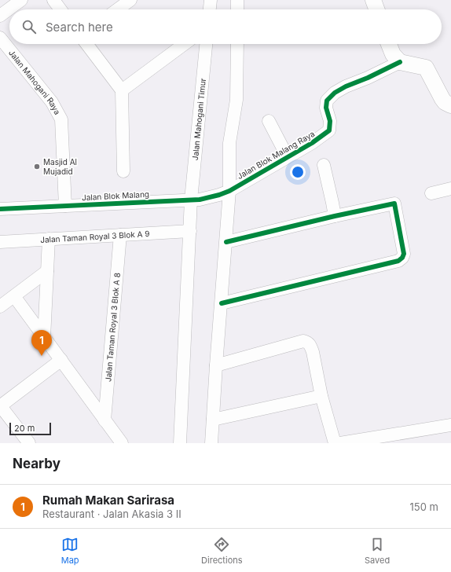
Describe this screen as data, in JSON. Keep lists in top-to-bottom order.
{
  "streets": {
    "street": [
      "Jalan Mahogani Raya",
      "Jalan Mahogani Timur",
      "Jalan Blok Malang Raya",
      "Jalan Blok Malang",
      "Jalan Taman Royal 3 Blok A 9",
      "Jalan Taman Royal 3 Blok A 8"
    ]
  },
  "crossings": [
    ["Jalan Mahogani Raya", "Jalan Blok Malang"],
    ["Jalan Mahogani Timur", "Jalan Blok Malang"],
    ["Jalan Mahogani Timur", "Jalan Taman Royal 3 Blok A 9"],
    ["Jalan Blok Malang Raya", "Jalan Blok Malang"],
    ["Jalan Taman Royal 3 Blok A 9", "Jalan Taman Royal 3 Blok A 8"]
  ],
  "places": ["Masjid Al Mujadid"],
  "scale_bar": "20 m",
  "page": {
    "search": "Search here",
    "pins": "1",
    "scale": "20 m",
    "heading": "Nearby",
    "list": [
      {
        "mark": "1",
        "name": "Rumah Makan Sarirasa",
        "note": "Restaurant · Jalan Akasia 3 II",
        "value": "150 m"
      }
    ],
    "nav": ["Map", "Directions", "Saved"]
  }
}
